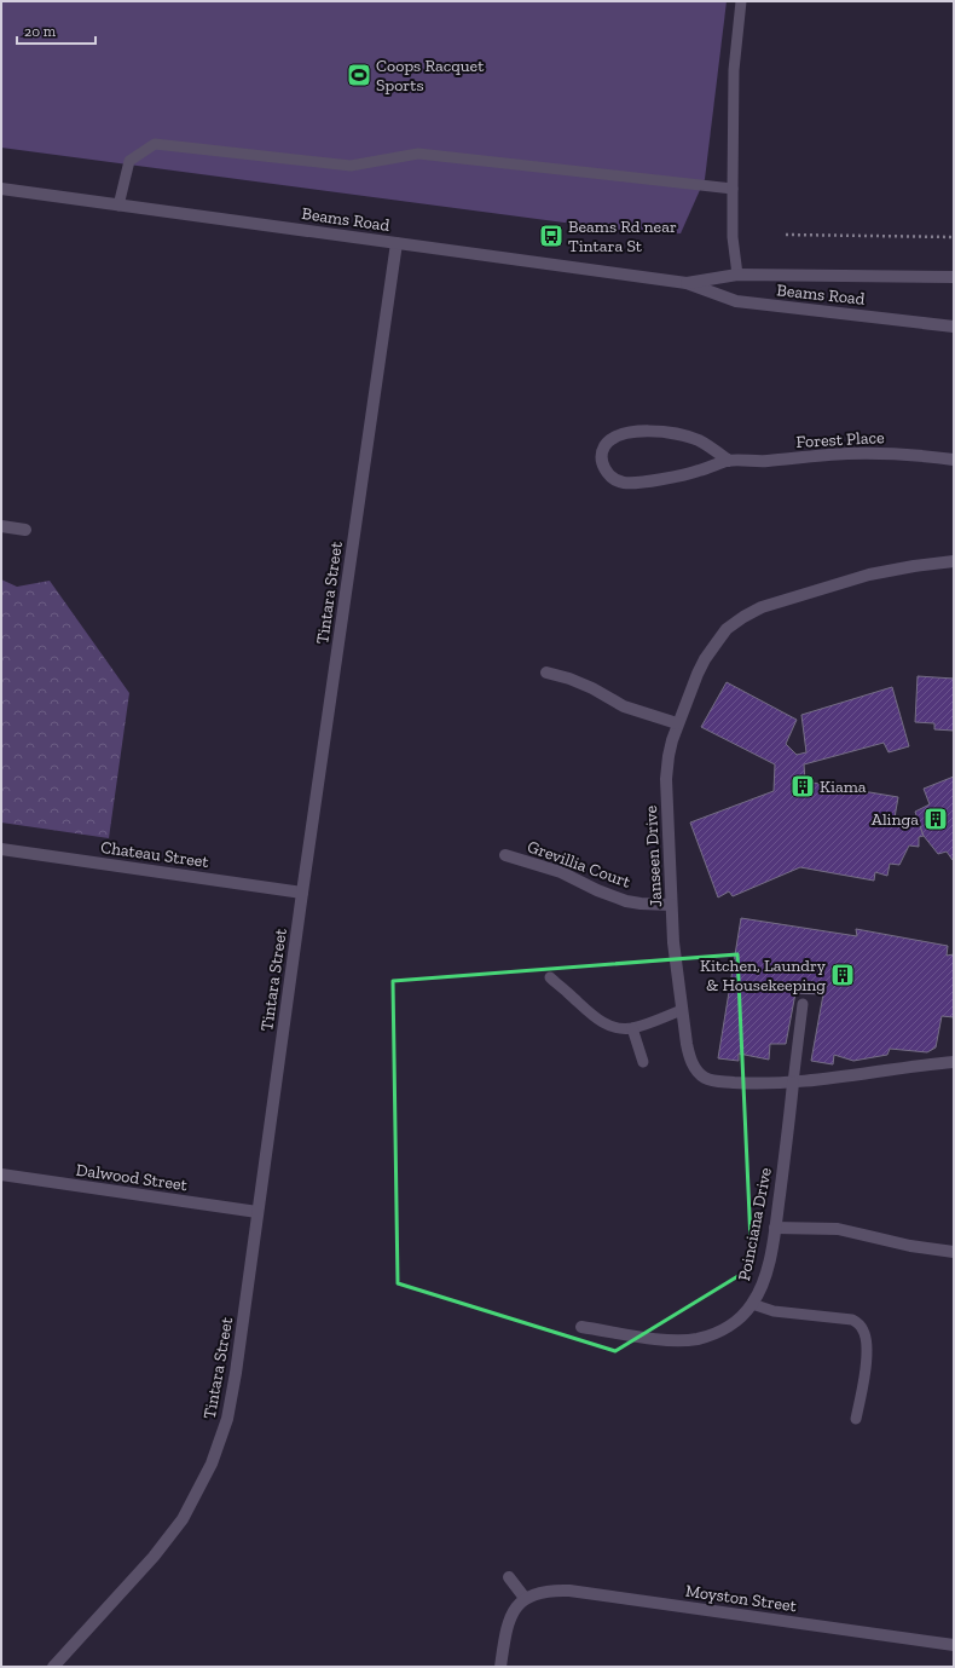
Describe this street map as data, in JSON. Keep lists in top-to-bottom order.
{
  "streets": {
    "street": [
      "Beams Road",
      "Forest Place",
      "Tintara Street",
      "Chateau Street",
      "Janseen Drive",
      "Grevillia Court",
      "Dalwood Street",
      "Poinciana Drive",
      "Moyston Street"
    ]
  },
  "crossings": [
    ["Beams Road", "Tintara Street"],
    ["Tintara Street", "Chateau Street"],
    ["Tintara Street", "Dalwood Street"],
    ["Janseen Drive", "Grevillia Court"],
    ["Janseen Drive", "Poinciana Drive"]
  ],
  "places": {
    "sports": ["Coops Racquet Sports"],
    "bus stop": ["Beams Rd near Tintara St"],
    "building": ["Kiama", "Alinga", "Kitchen, Laundry & Housekeeping"]
  },
  "scale_bar": "20 m"
}
